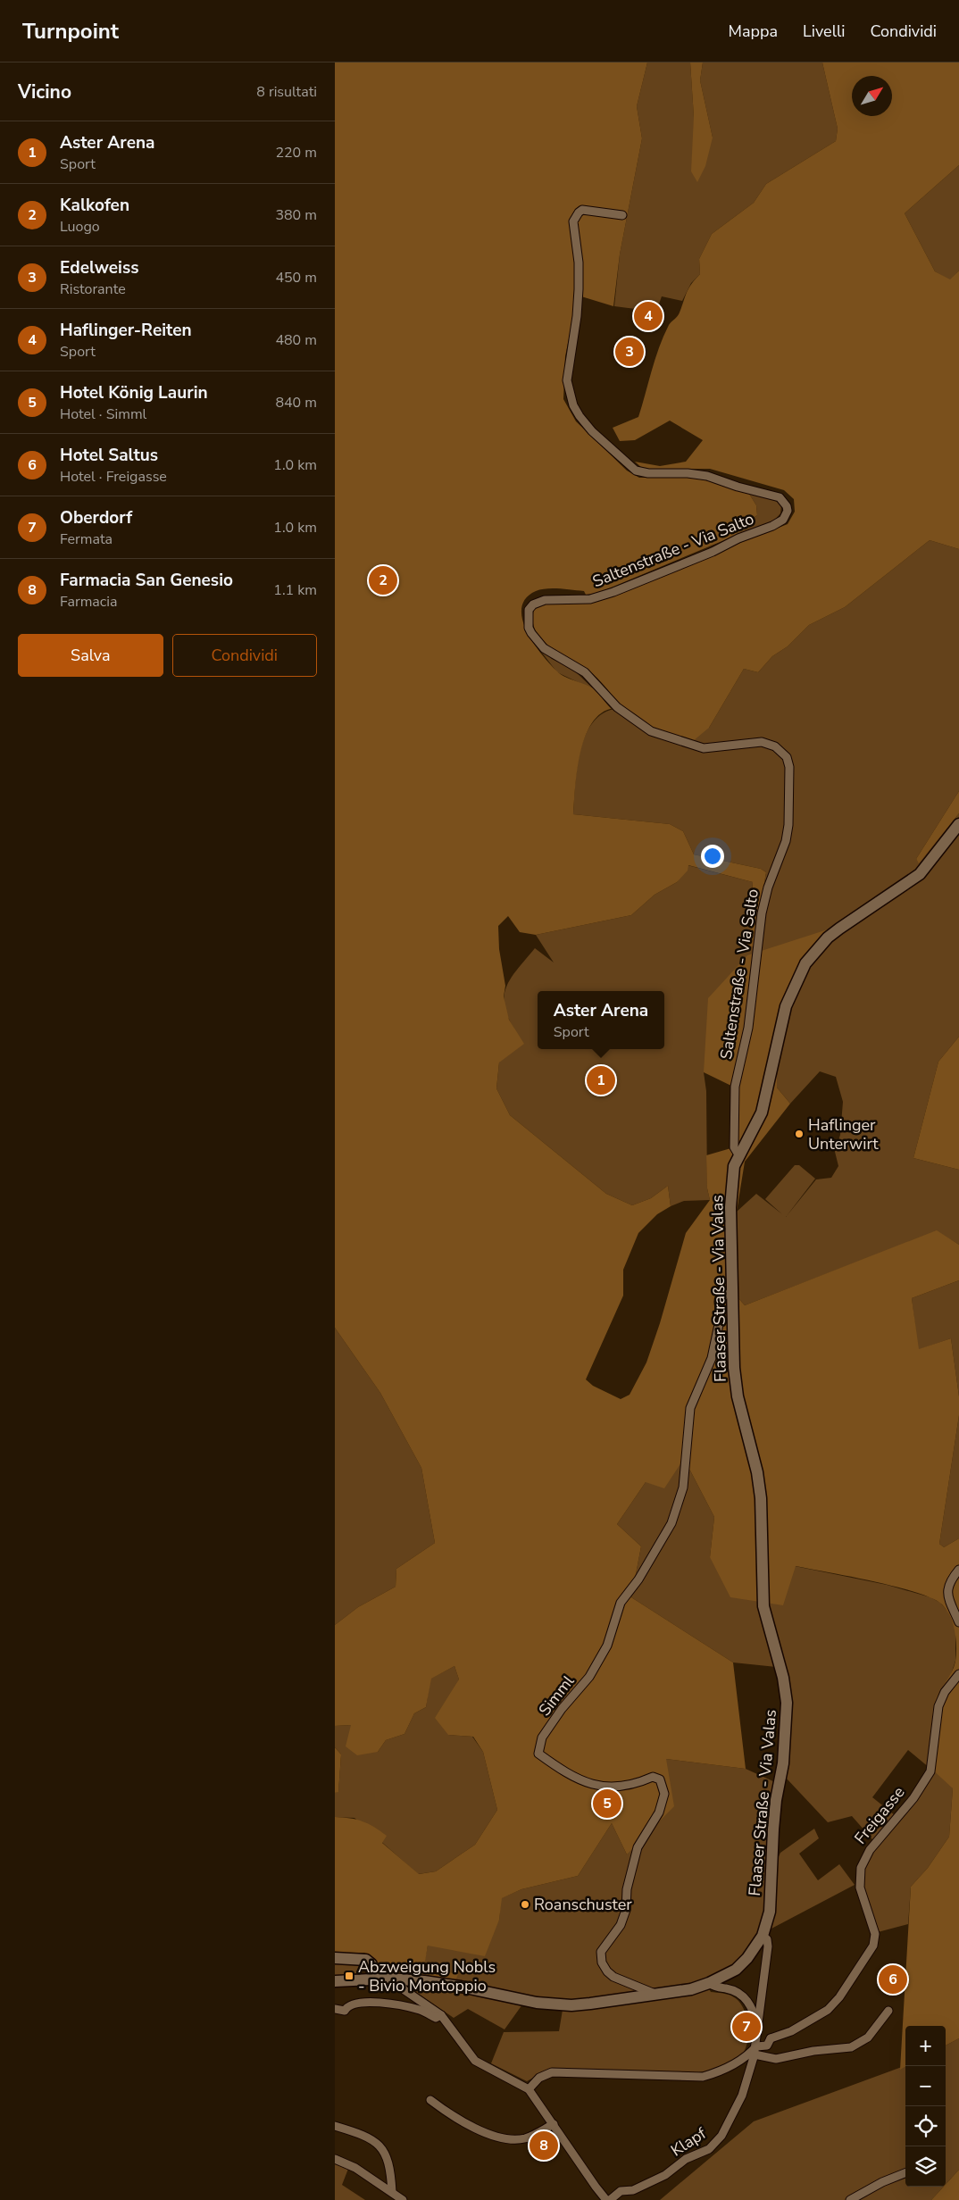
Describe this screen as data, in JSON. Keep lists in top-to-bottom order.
{
  "streets": {
    "main road": ["Flaaser Straße - Via Valas"],
    "street": [
      "Saltenstraße - Via Salto",
      "Simml",
      "Freigasse",
      "Klapf"
    ]
  },
  "crossings": [
    ["Saltenstraße - Via Salto", "Flaaser Straße - Via Valas"],
    ["Flaaser Straße - Via Valas", "Simml"],
    ["Flaaser Straße - Via Valas", "Klapf"],
    ["Freigasse", "Klapf"]
  ],
  "places": {
    "other": ["Haflinger Unterwirt", "Roanschuster"],
    "transit": ["Abzweigung Nobls - Bivio Montoppio"]
  },
  "north": "top right",
  "page": {
    "header": "Turnpoint",
    "nav": ["Mappa", "Livelli", "Condividi"],
    "heading": ["Vicino", "8 risultati"],
    "list": [
      {
        "mark": "1",
        "name": "Aster Arena",
        "note": "Sport",
        "value": "220 m"
      },
      {
        "mark": "2",
        "name": "Kalkofen",
        "note": "Luogo",
        "value": "380 m"
      },
      {
        "mark": "3",
        "name": "Edelweiss",
        "note": "Ristorante",
        "value": "450 m"
      },
      {
        "mark": "4",
        "name": "Haflinger-Reiten",
        "note": "Sport",
        "value": "480 m"
      },
      {
        "mark": "5",
        "name": "Hotel König Laurin",
        "note": "Hotel · Simml",
        "value": "840 m"
      },
      {
        "mark": "6",
        "name": "Hotel Saltus",
        "note": "Hotel · Freigasse",
        "value": "1.0 km"
      },
      {
        "mark": "7",
        "name": "Oberdorf",
        "note": "Fermata",
        "value": "1.0 km"
      },
      {
        "mark": "8",
        "name": "Farmacia San Genesio",
        "note": "Farmacia",
        "value": "1.1 km"
      }
    ],
    "pins": [
      "4",
      "3",
      "2",
      "1",
      "5",
      "6",
      "7",
      "8"
    ],
    "buttons": ["Salva", "Condividi"],
    "popup": ["Aster Arena", "Sport"],
    "map_buttons": ["+", "−"]
  }
}
